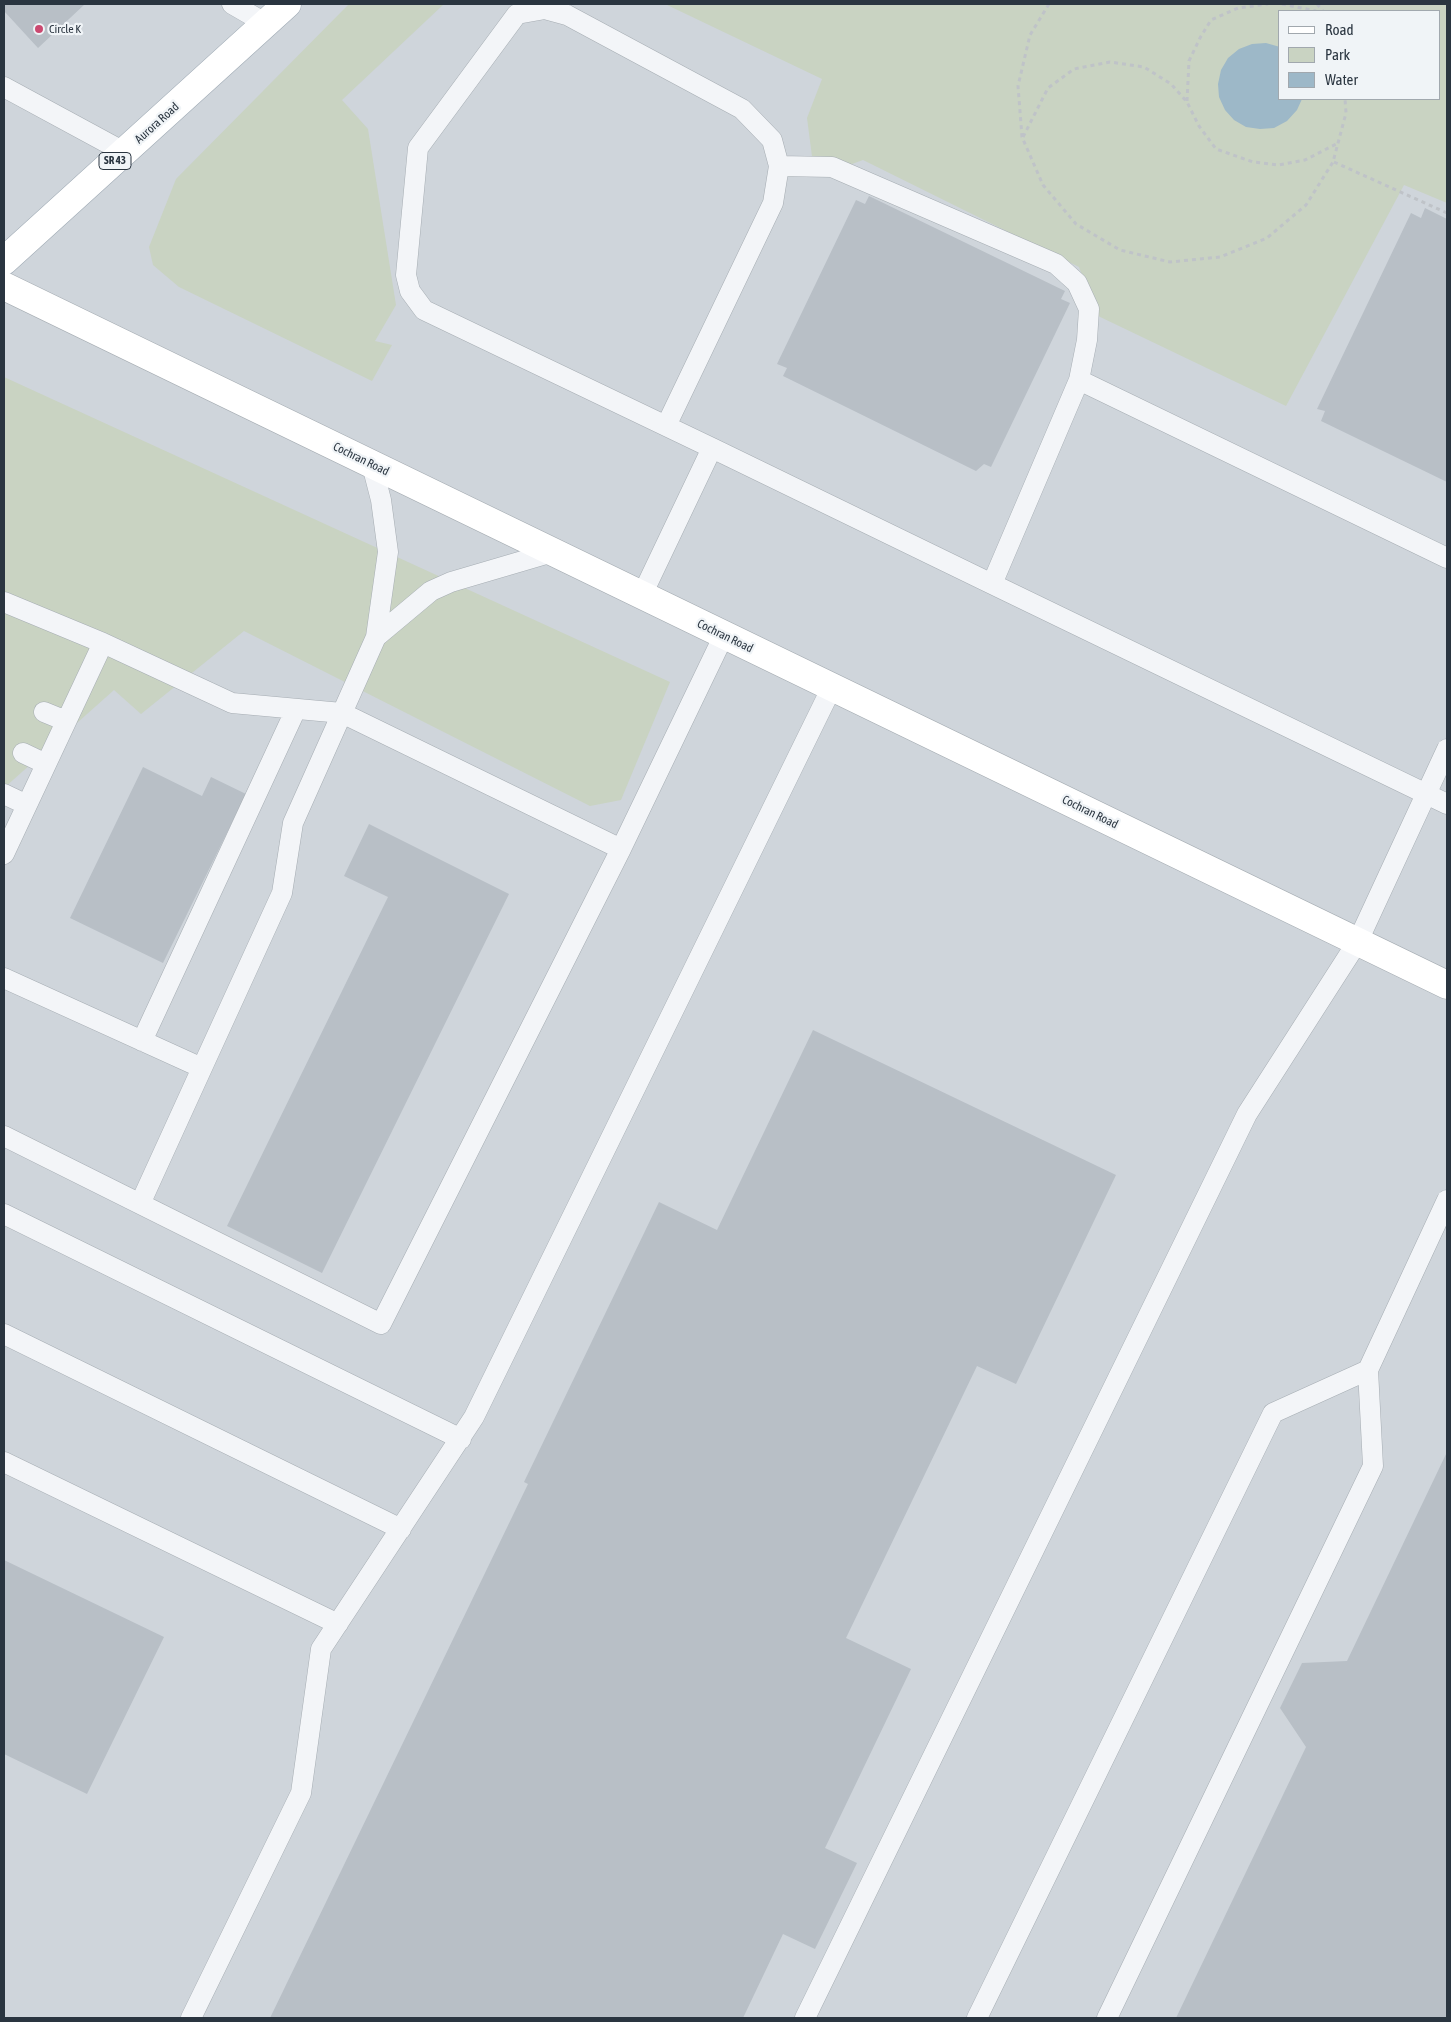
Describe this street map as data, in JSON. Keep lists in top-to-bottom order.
{
  "streets": {
    "street": ["Aurora Road", "SR 43", "Cochran Road"]
  },
  "places": ["Circle K"],
  "legend": ["Road", "Park", "Water"]
}
